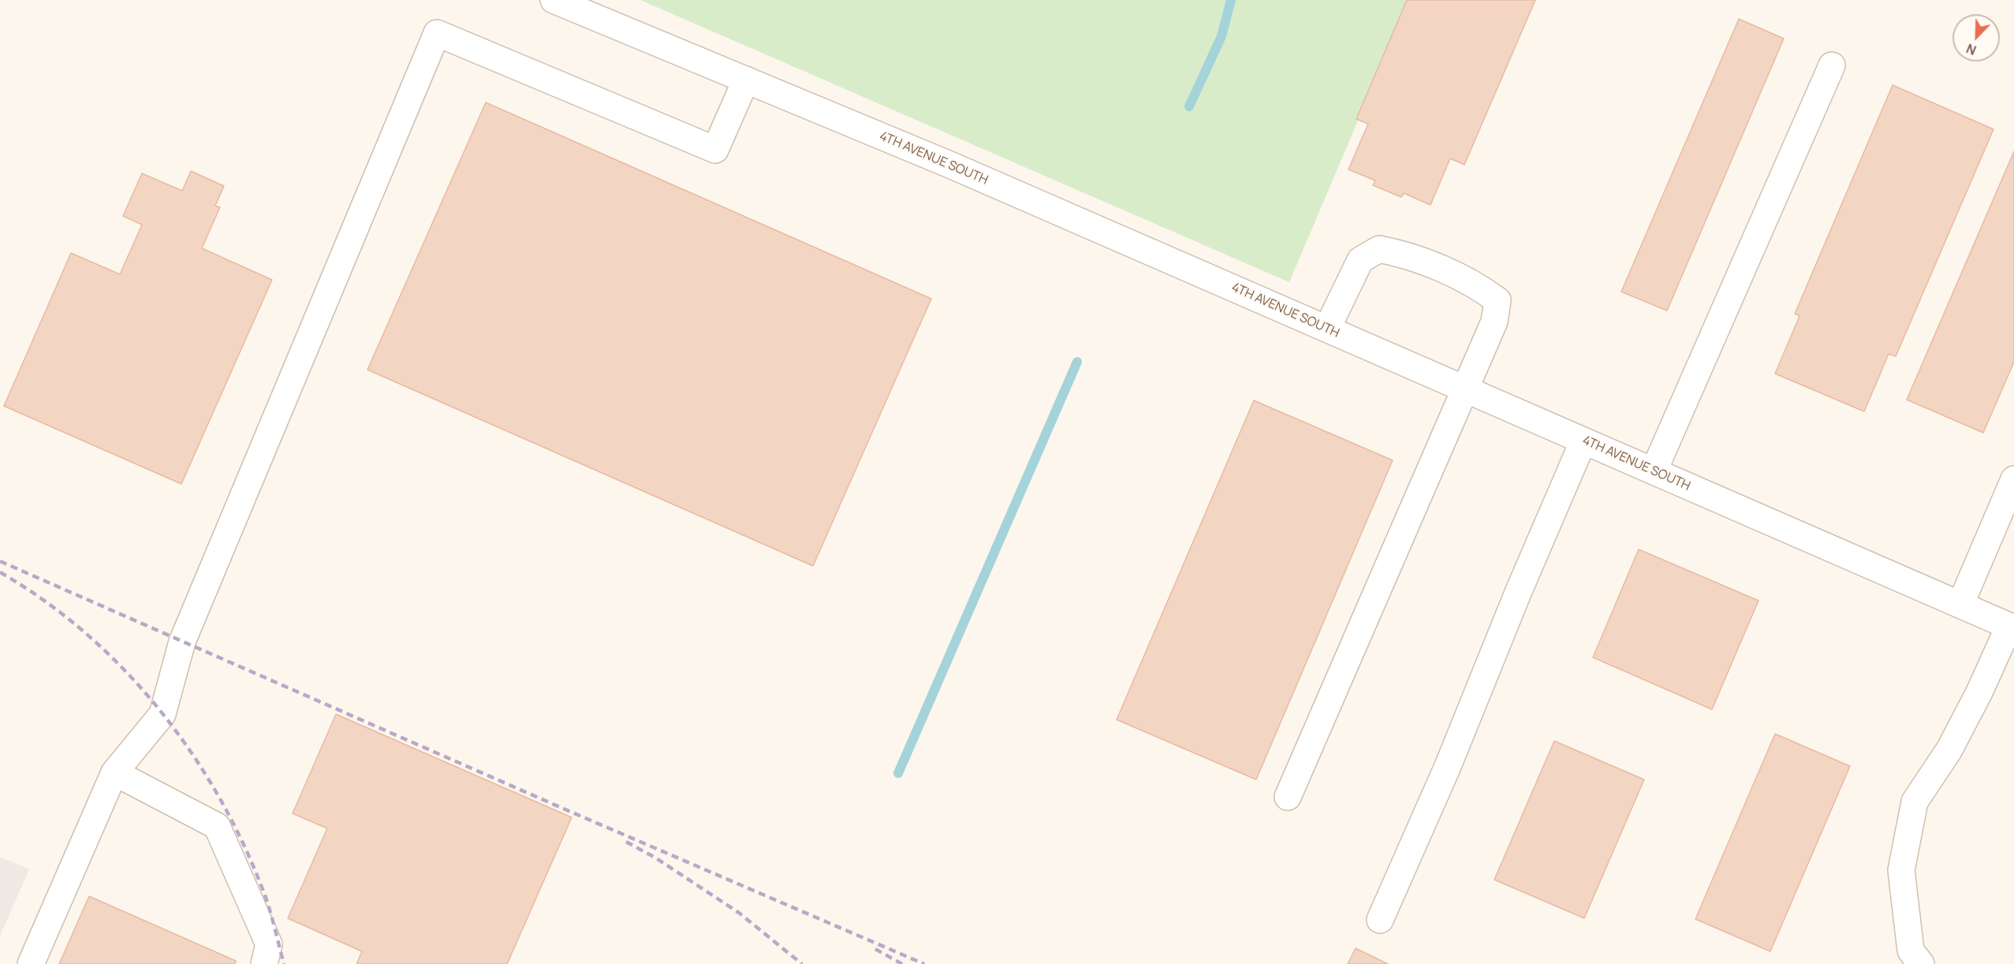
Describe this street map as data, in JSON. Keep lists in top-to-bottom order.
{
  "streets": {
    "street": ["4TH AVENUE SOUTH"]
  },
  "north": "bottom left"
}
